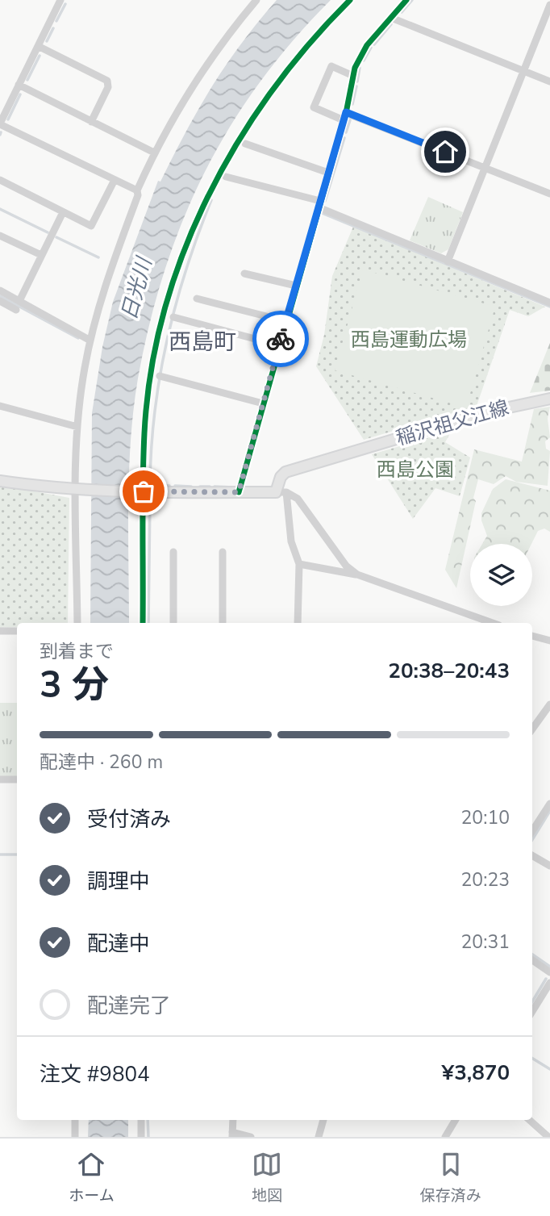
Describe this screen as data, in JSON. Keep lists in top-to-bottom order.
{
  "streets": {
    "main road": ["稲沢祖父江線"]
  },
  "districts": ["西島町"],
  "water": ["日光川"],
  "parks": ["西島運動広場", "西島公園"],
  "page": {
    "heading": ["3 分", "到着まで", "20:38–20:43"],
    "panel": ["注文 #9804", "¥3,870"],
    "bar": "配達中 · 260 m",
    "list": [
      ["受付済み", "20:10"],
      ["調理中", "20:23"],
      ["配達中", "20:31"],
      "配達完了"
    ],
    "tabs": ["ホーム", "地図", "保存済み"]
  }
}
